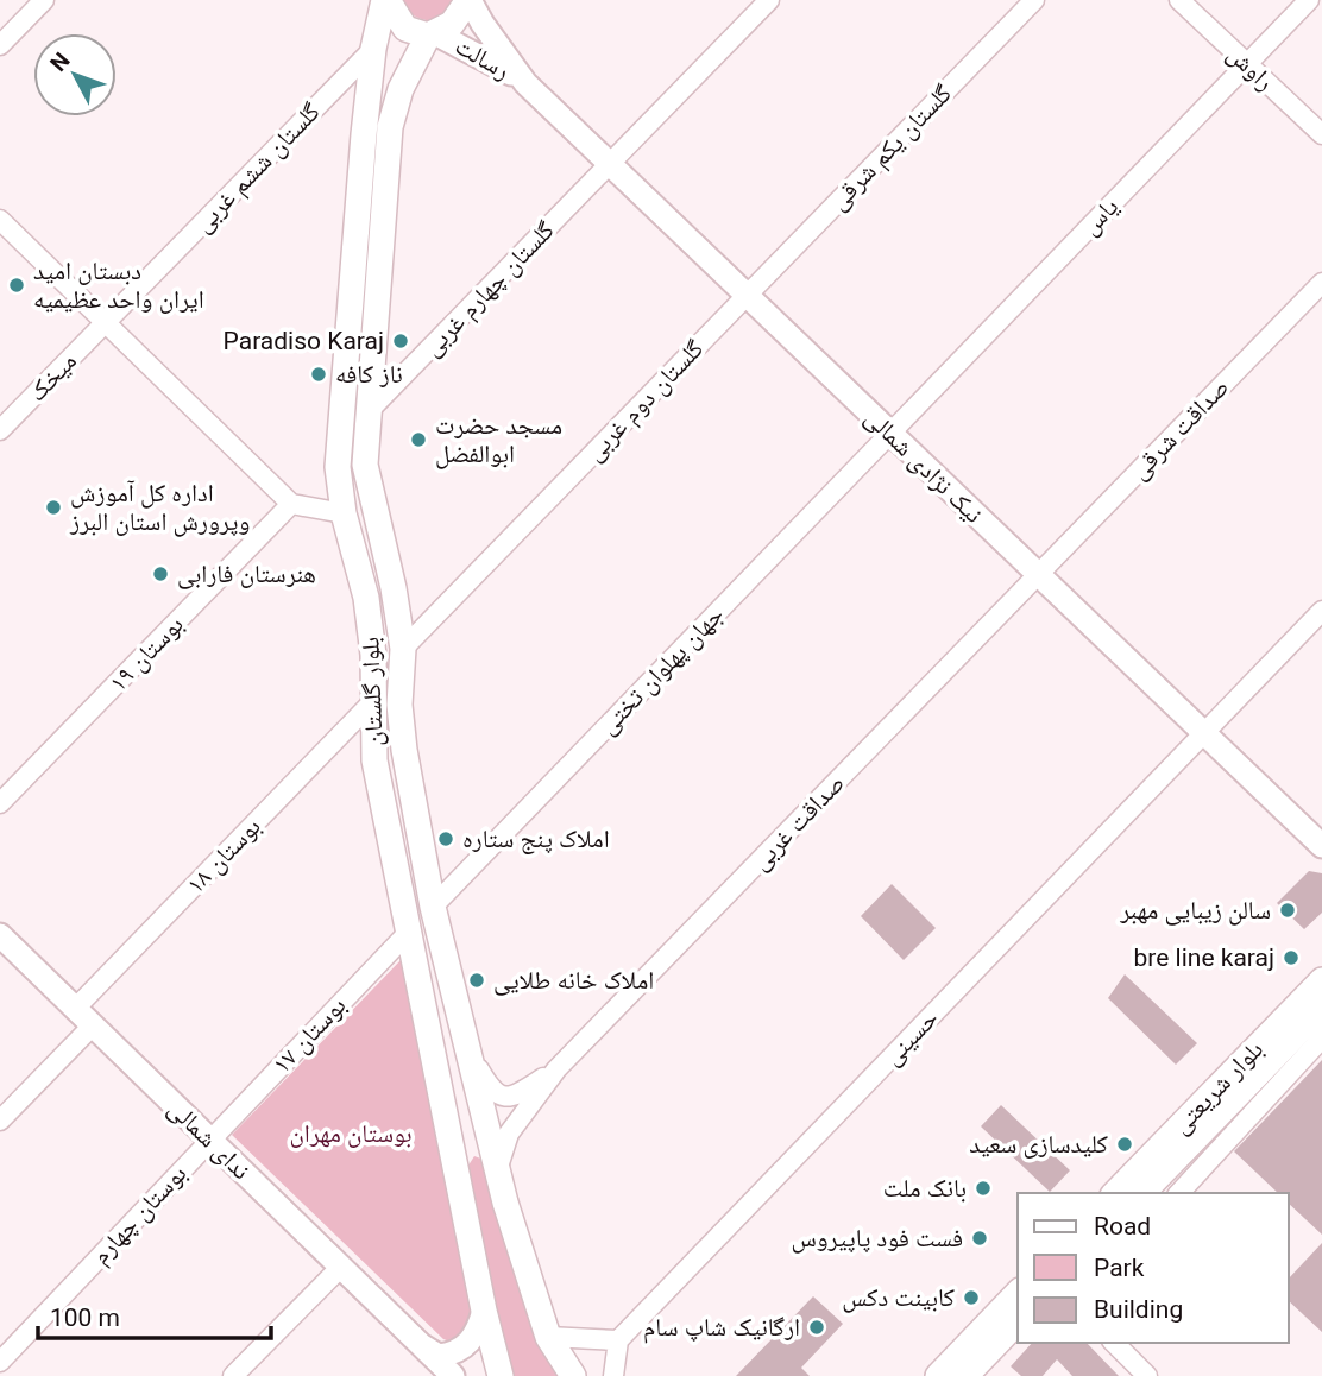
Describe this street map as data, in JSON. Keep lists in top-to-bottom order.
{
  "streets": {
    "main road": ["بلوار گلستان", "بلوار شریعتی"],
    "street": [
      "رسالت",
      "راوش",
      "گلستان یکم شرقی",
      "گلستان ششم غربی",
      "یاس",
      "گلستان چهارم غربی",
      "میخک",
      "گلستان دوم غربی",
      "صداقت شرقی",
      "نیک نژادی شمالی",
      "بوستان ۱۹",
      "جهان پهلوان تختی",
      "صداقت غربی",
      "بوستان ۱۸",
      "بوستان ۱۷",
      "حسینی",
      "ندای شمالی",
      "بوستان چهارم"
    ]
  },
  "crossings": [
    ["رسالت", "نیک نژادی شمالی"],
    ["رسالت", "بلوار گلستان"],
    ["راوش", "یاس"],
    ["گلستان یکم شرقی", "گلستان دوم غربی"],
    ["گلستان یکم شرقی", "نیک نژادی شمالی"],
    ["گلستان ششم غربی", "میخک"],
    ["گلستان ششم غربی", "بلوار گلستان"],
    ["یاس", "نیک نژادی شمالی"],
    ["یاس", "جهان پهلوان تختی"],
    ["گلستان چهارم غربی", "نیک نژادی شمالی"],
    ["گلستان چهارم غربی", "بلوار گلستان"],
    ["گلستان دوم غربی", "نیک نژادی شمالی"],
    ["گلستان دوم غربی", "بلوار گلستان"],
    ["صداقت شرقی", "نیک نژادی شمالی"],
    ["صداقت شرقی", "صداقت غربی"],
    ["نیک نژادی شمالی", "جهان پهلوان تختی"],
    ["نیک نژادی شمالی", "صداقت غربی"],
    ["نیک نژادی شمالی", "حسینی"],
    ["جهان پهلوان تختی", "بلوار گلستان"],
    ["بلوار گلستان", "صداقت غربی"],
    ["بلوار گلستان", "بوستان ۱۸"],
    ["بلوار گلستان", "بوستان ۱۷"],
    ["بوستان ۱۸", "ندای شمالی"],
    ["بوستان ۱۷", "ندای شمالی"],
    ["بوستان ۱۷", "بوستان چهارم"],
    ["ندای شمالی", "بوستان چهارم"]
  ],
  "parks": ["بوستان مهران"],
  "places": [
    "دبستان امید ایران واحد عظیمیه",
    "Paradiso Karaj",
    "ناز کافه",
    "مسجد حضرت ابوالفضل",
    "اداره کل آموزش وپرورش استان البرز",
    "هنرستان فارابی",
    "املاک پنج ستاره",
    "سالن زیبایی مهبر",
    "bre line karaj",
    "املاک خانه طلایی",
    "کلیدسازی سعید",
    "بانک ملت",
    "فست فود پاپیروس",
    "کابینت دکس",
    "ارگانیک شاپ سام"
  ],
  "legend": ["Road", "Park", "Building"],
  "scale_bar": "100 m",
  "north": "top left"
}
